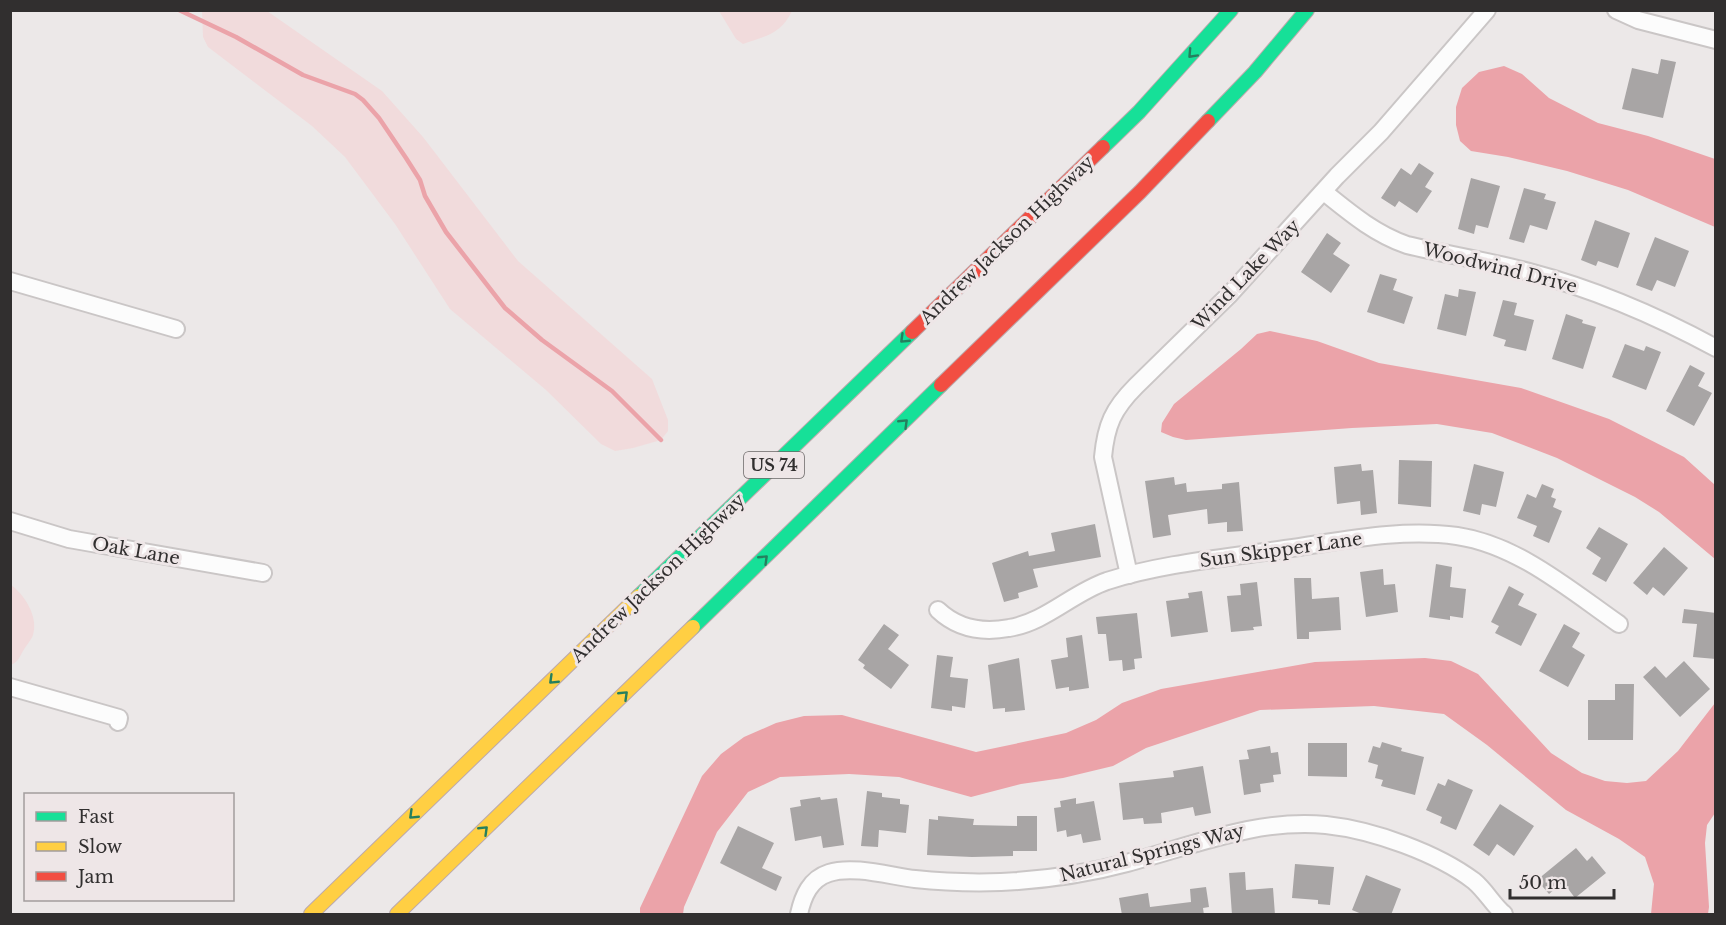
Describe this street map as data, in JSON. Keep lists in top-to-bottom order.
{
  "streets": {
    "highway": ["Andrew Jackson Highway", "US 74"],
    "street": [
      "Woodwind Drive",
      "Wind Lake Way",
      "Sun Skipper Lane",
      "Oak Lane",
      "Natural Springs Way"
    ]
  },
  "crossings": [
    ["Woodwind Drive", "Wind Lake Way"],
    ["Wind Lake Way", "Sun Skipper Lane"]
  ],
  "legend": ["Fast", "Slow", "Jam"],
  "scale_bar": "50 m"
}
